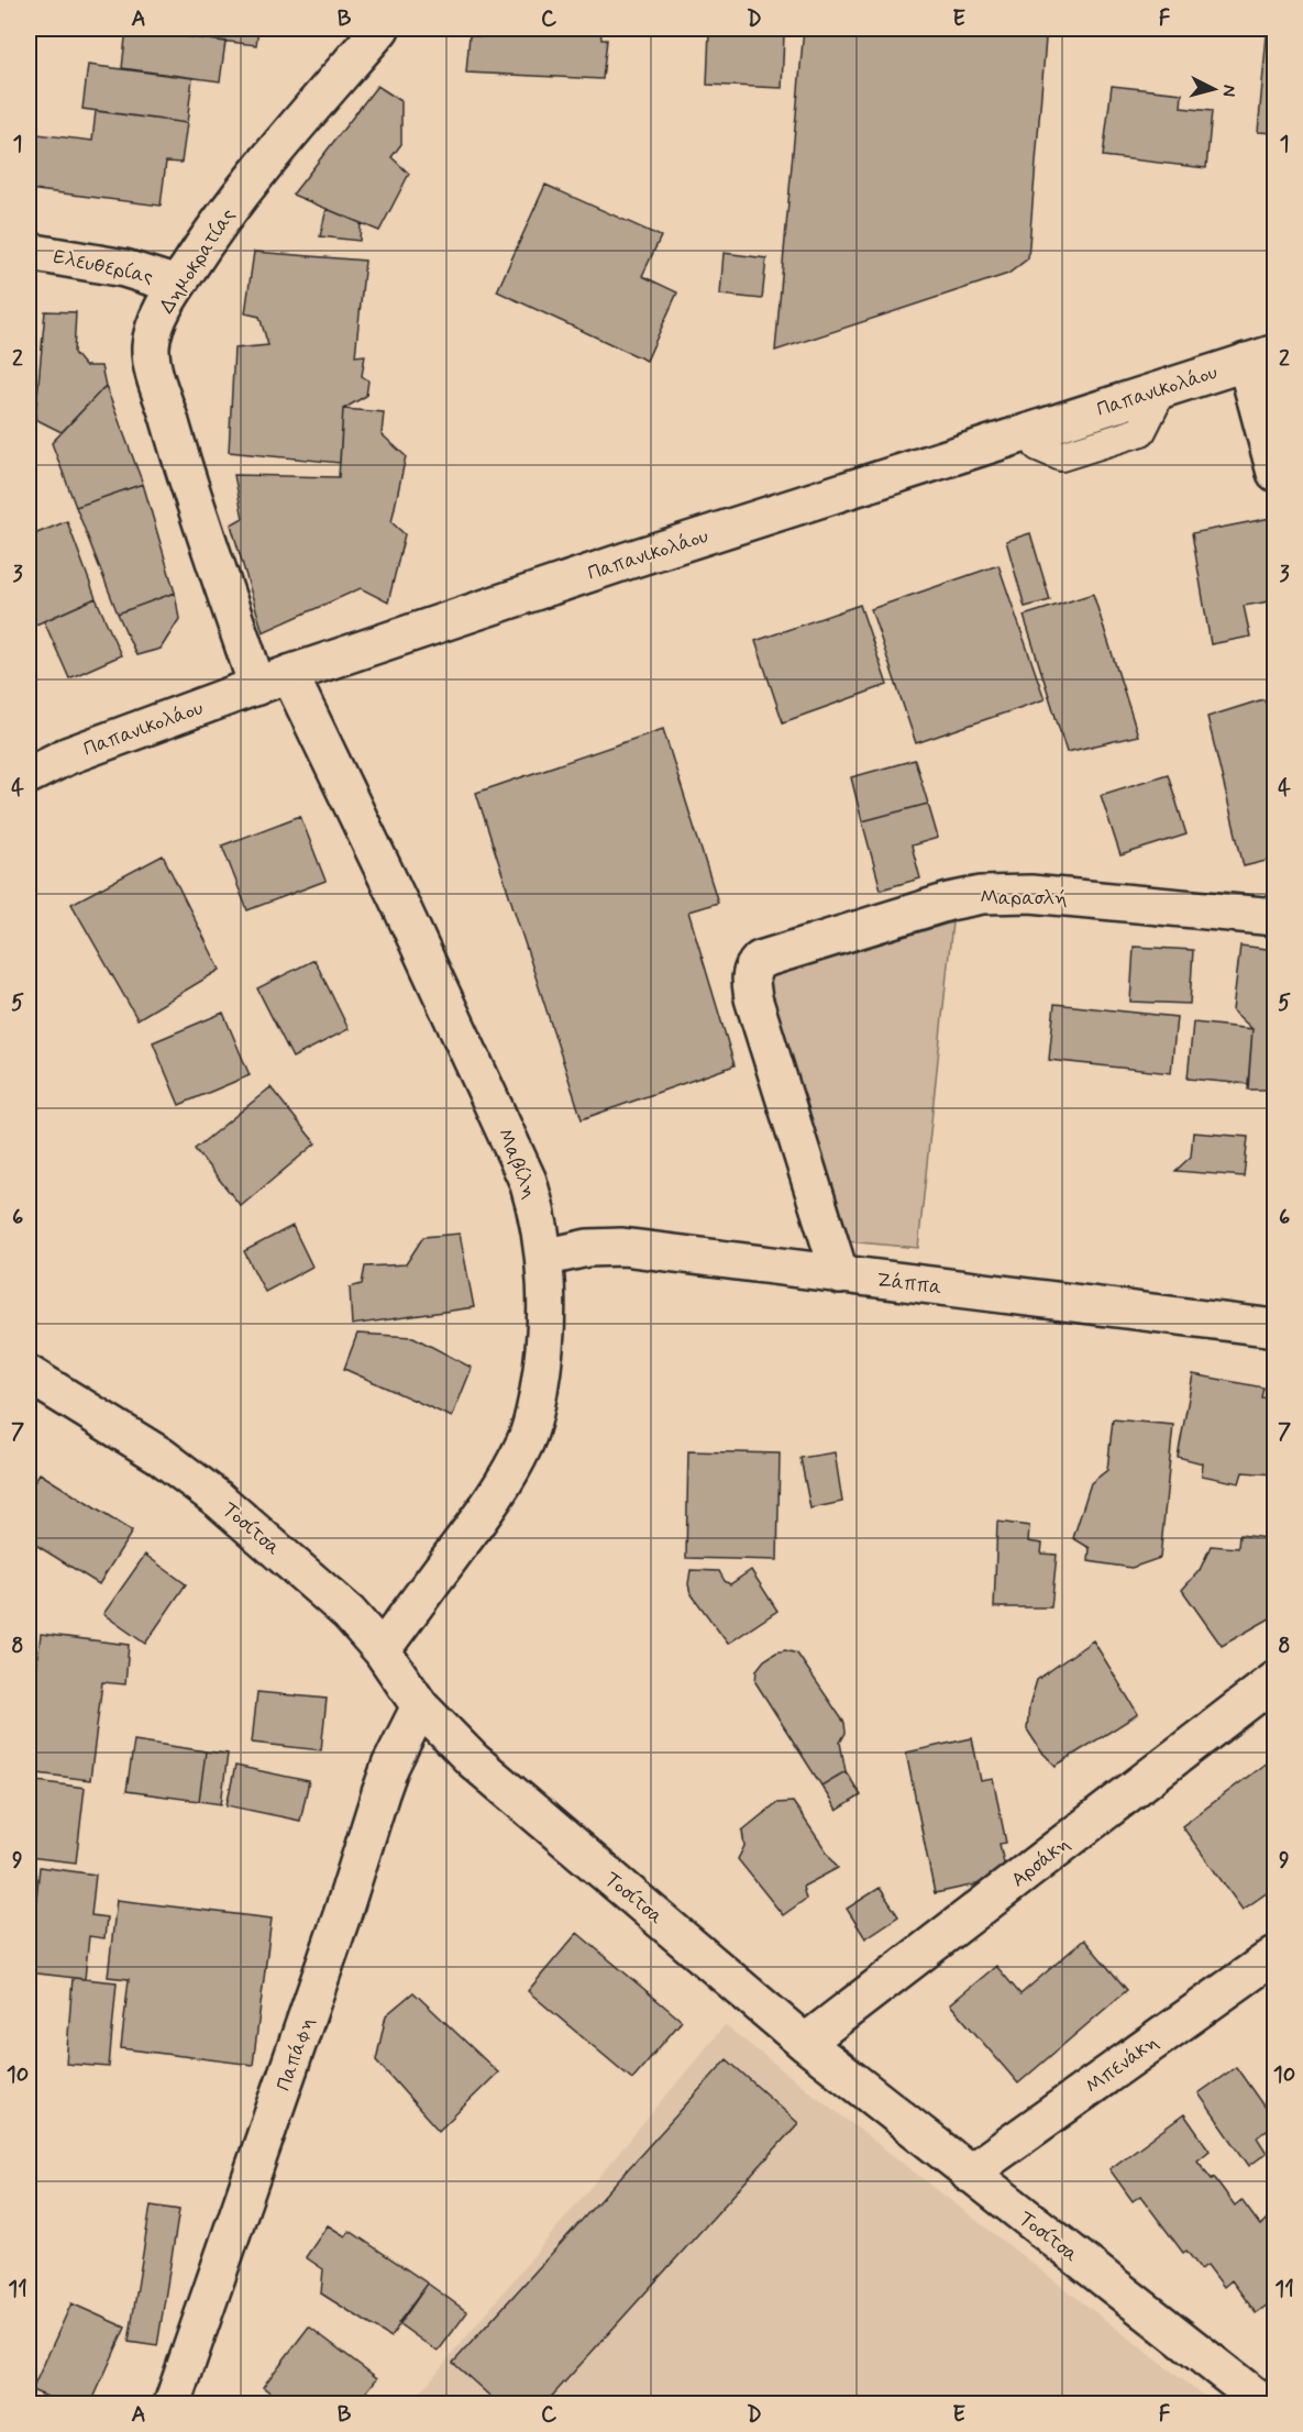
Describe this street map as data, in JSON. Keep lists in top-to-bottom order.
{
  "streets": {
    "street": [
      "Δημοκρατίας",
      "Ελευθερίας",
      "Παπανικολάου",
      "Μαρασλή",
      "Μαβίλη",
      "Ζάππα",
      "Τοσίτσα",
      "Αρσάκη",
      "Παπάφη",
      "Μπενάκη"
    ]
  },
  "crossings": [
    ["Δημοκρατίας", "Ελευθερίας"],
    ["Δημοκρατίας", "Παπανικολάου"],
    ["Δημοκρατίας", "Μαβίλη"],
    ["Παπανικολάου", "Μαβίλη"],
    ["Μαρασλή", "Ζάππα"],
    ["Μαβίλη", "Ζάππα"],
    ["Μαβίλη", "Τοσίτσα"],
    ["Τοσίτσα", "Αρσάκη"],
    ["Τοσίτσα", "Παπάφη"],
    ["Τοσίτσα", "Μπενάκη"]
  ],
  "north": "right",
  "grid": {
    "columns": [
      "A",
      "B",
      "C",
      "D",
      "E",
      "F"
    ],
    "rows": [
      "1",
      "2",
      "3",
      "4",
      "5",
      "6",
      "7",
      "8",
      "9",
      "10",
      "11"
    ]
  }
}
